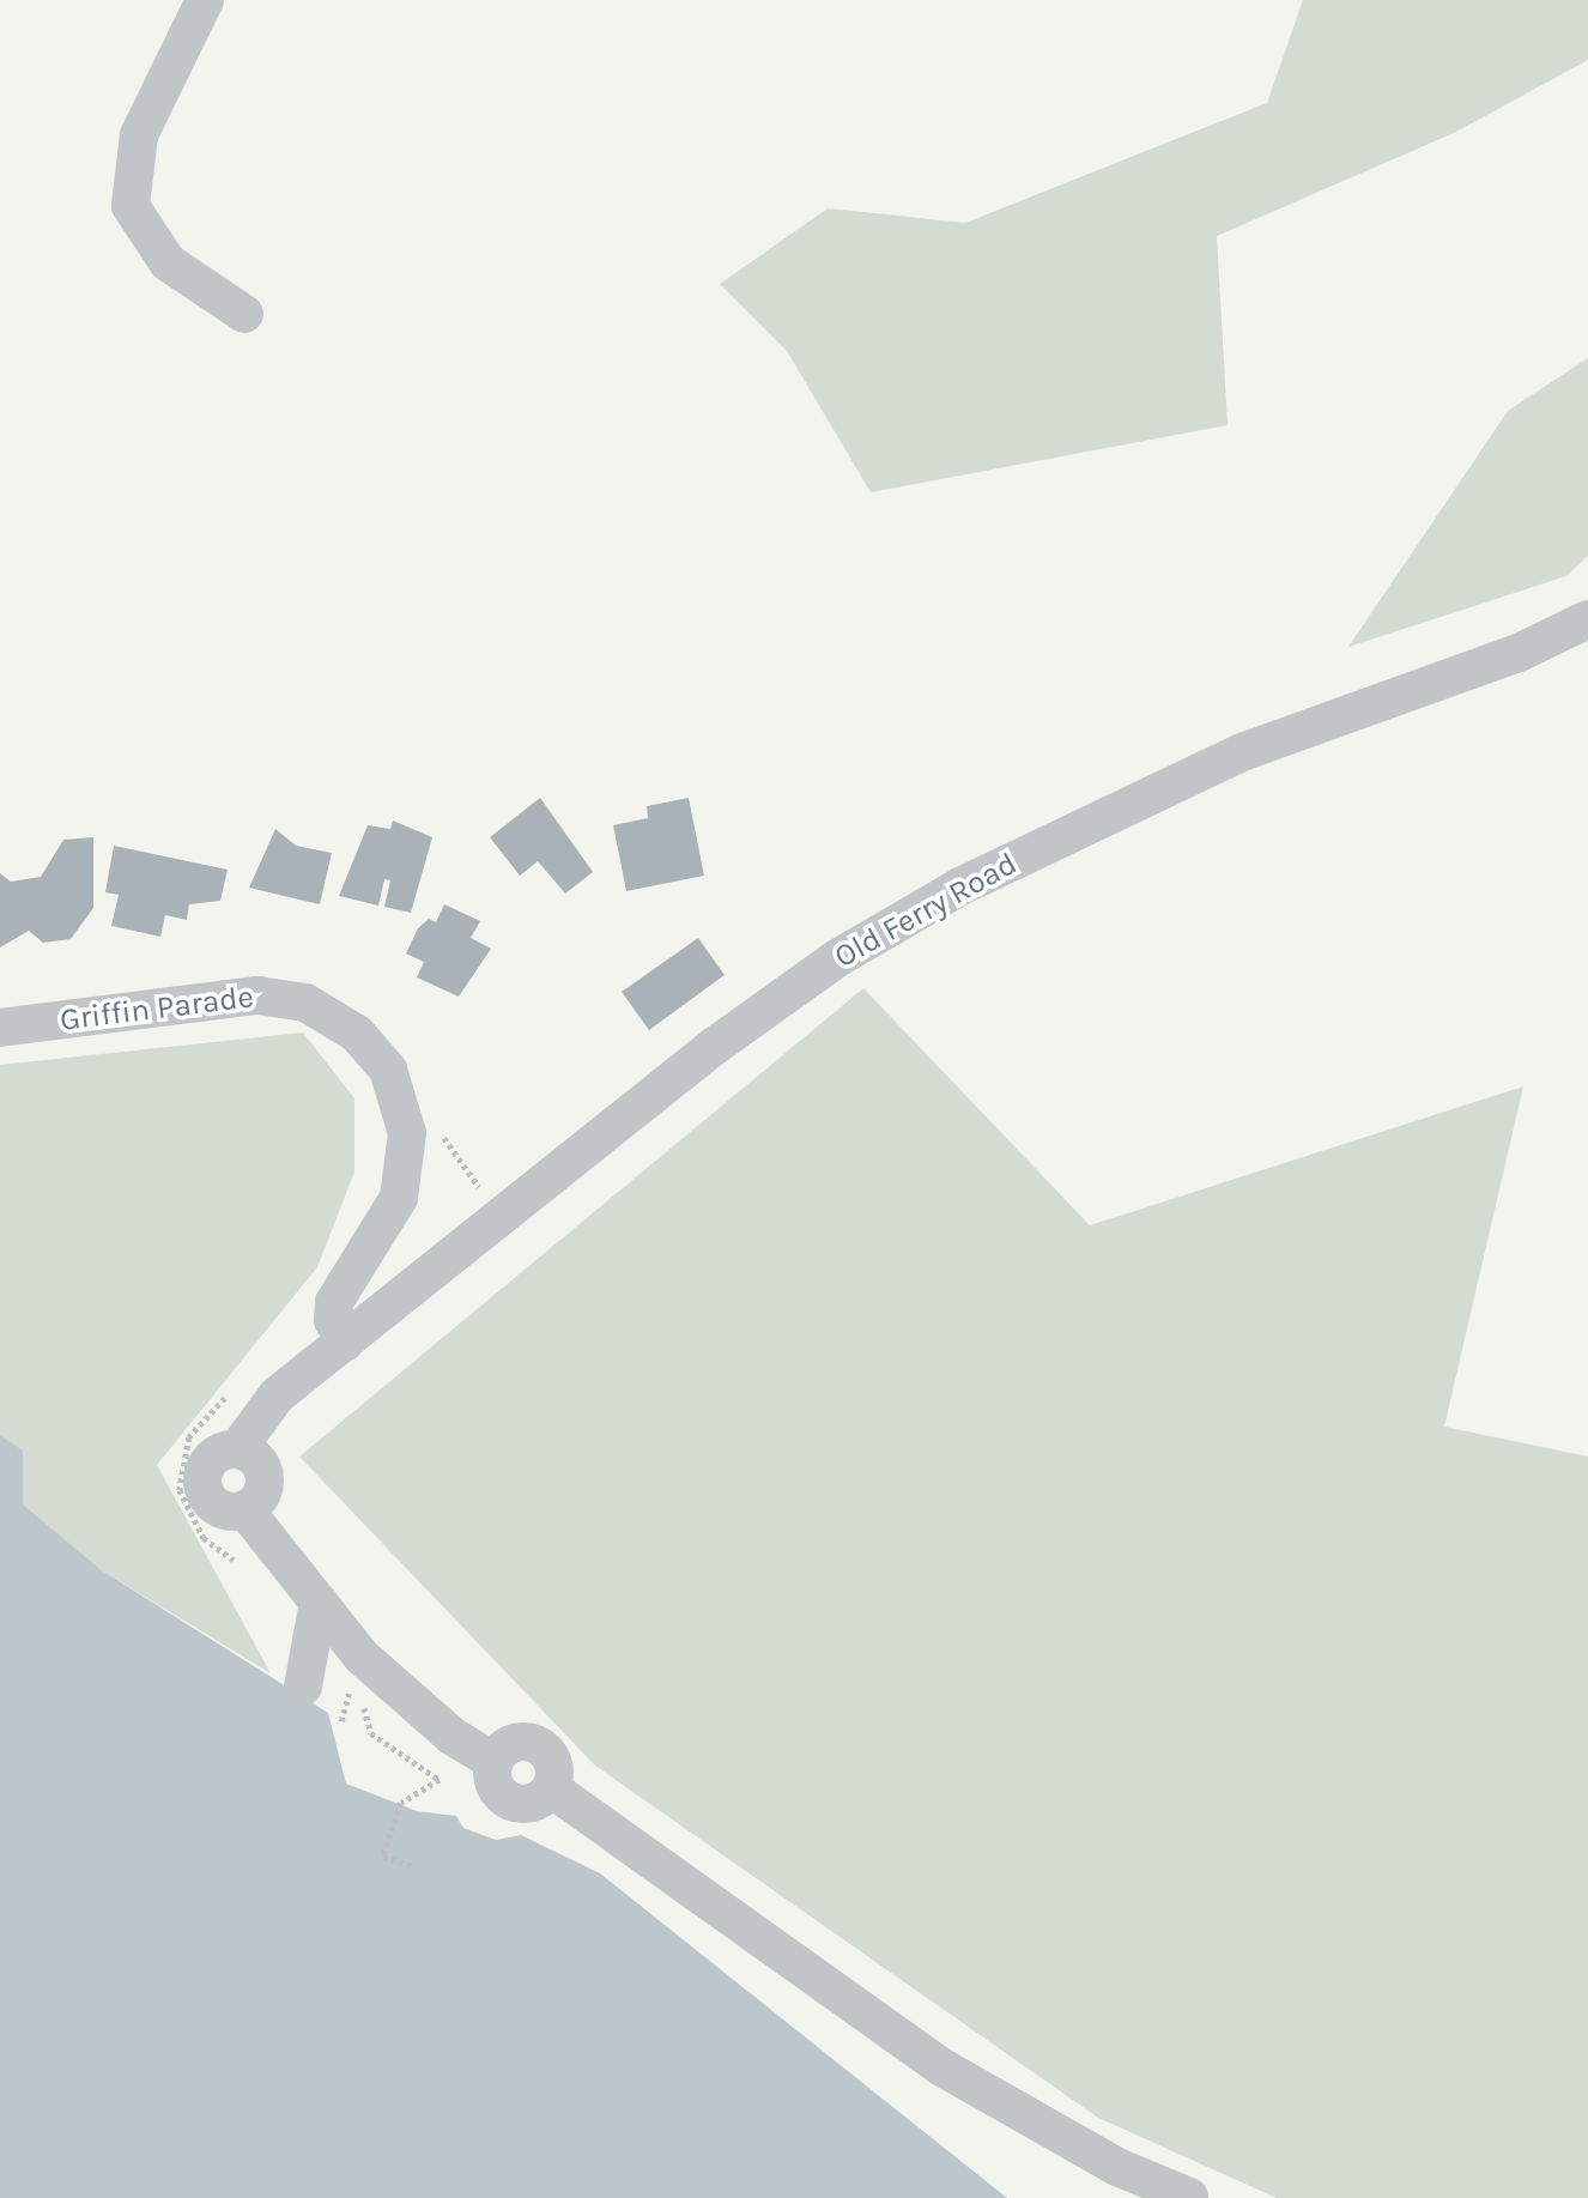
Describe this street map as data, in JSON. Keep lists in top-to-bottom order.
{
  "streets": {
    "street": ["Old Ferry Road", "Griffin Parade"]
  },
  "crossings": [
    ["Old Ferry Road", "Griffin Parade"]
  ]
}
